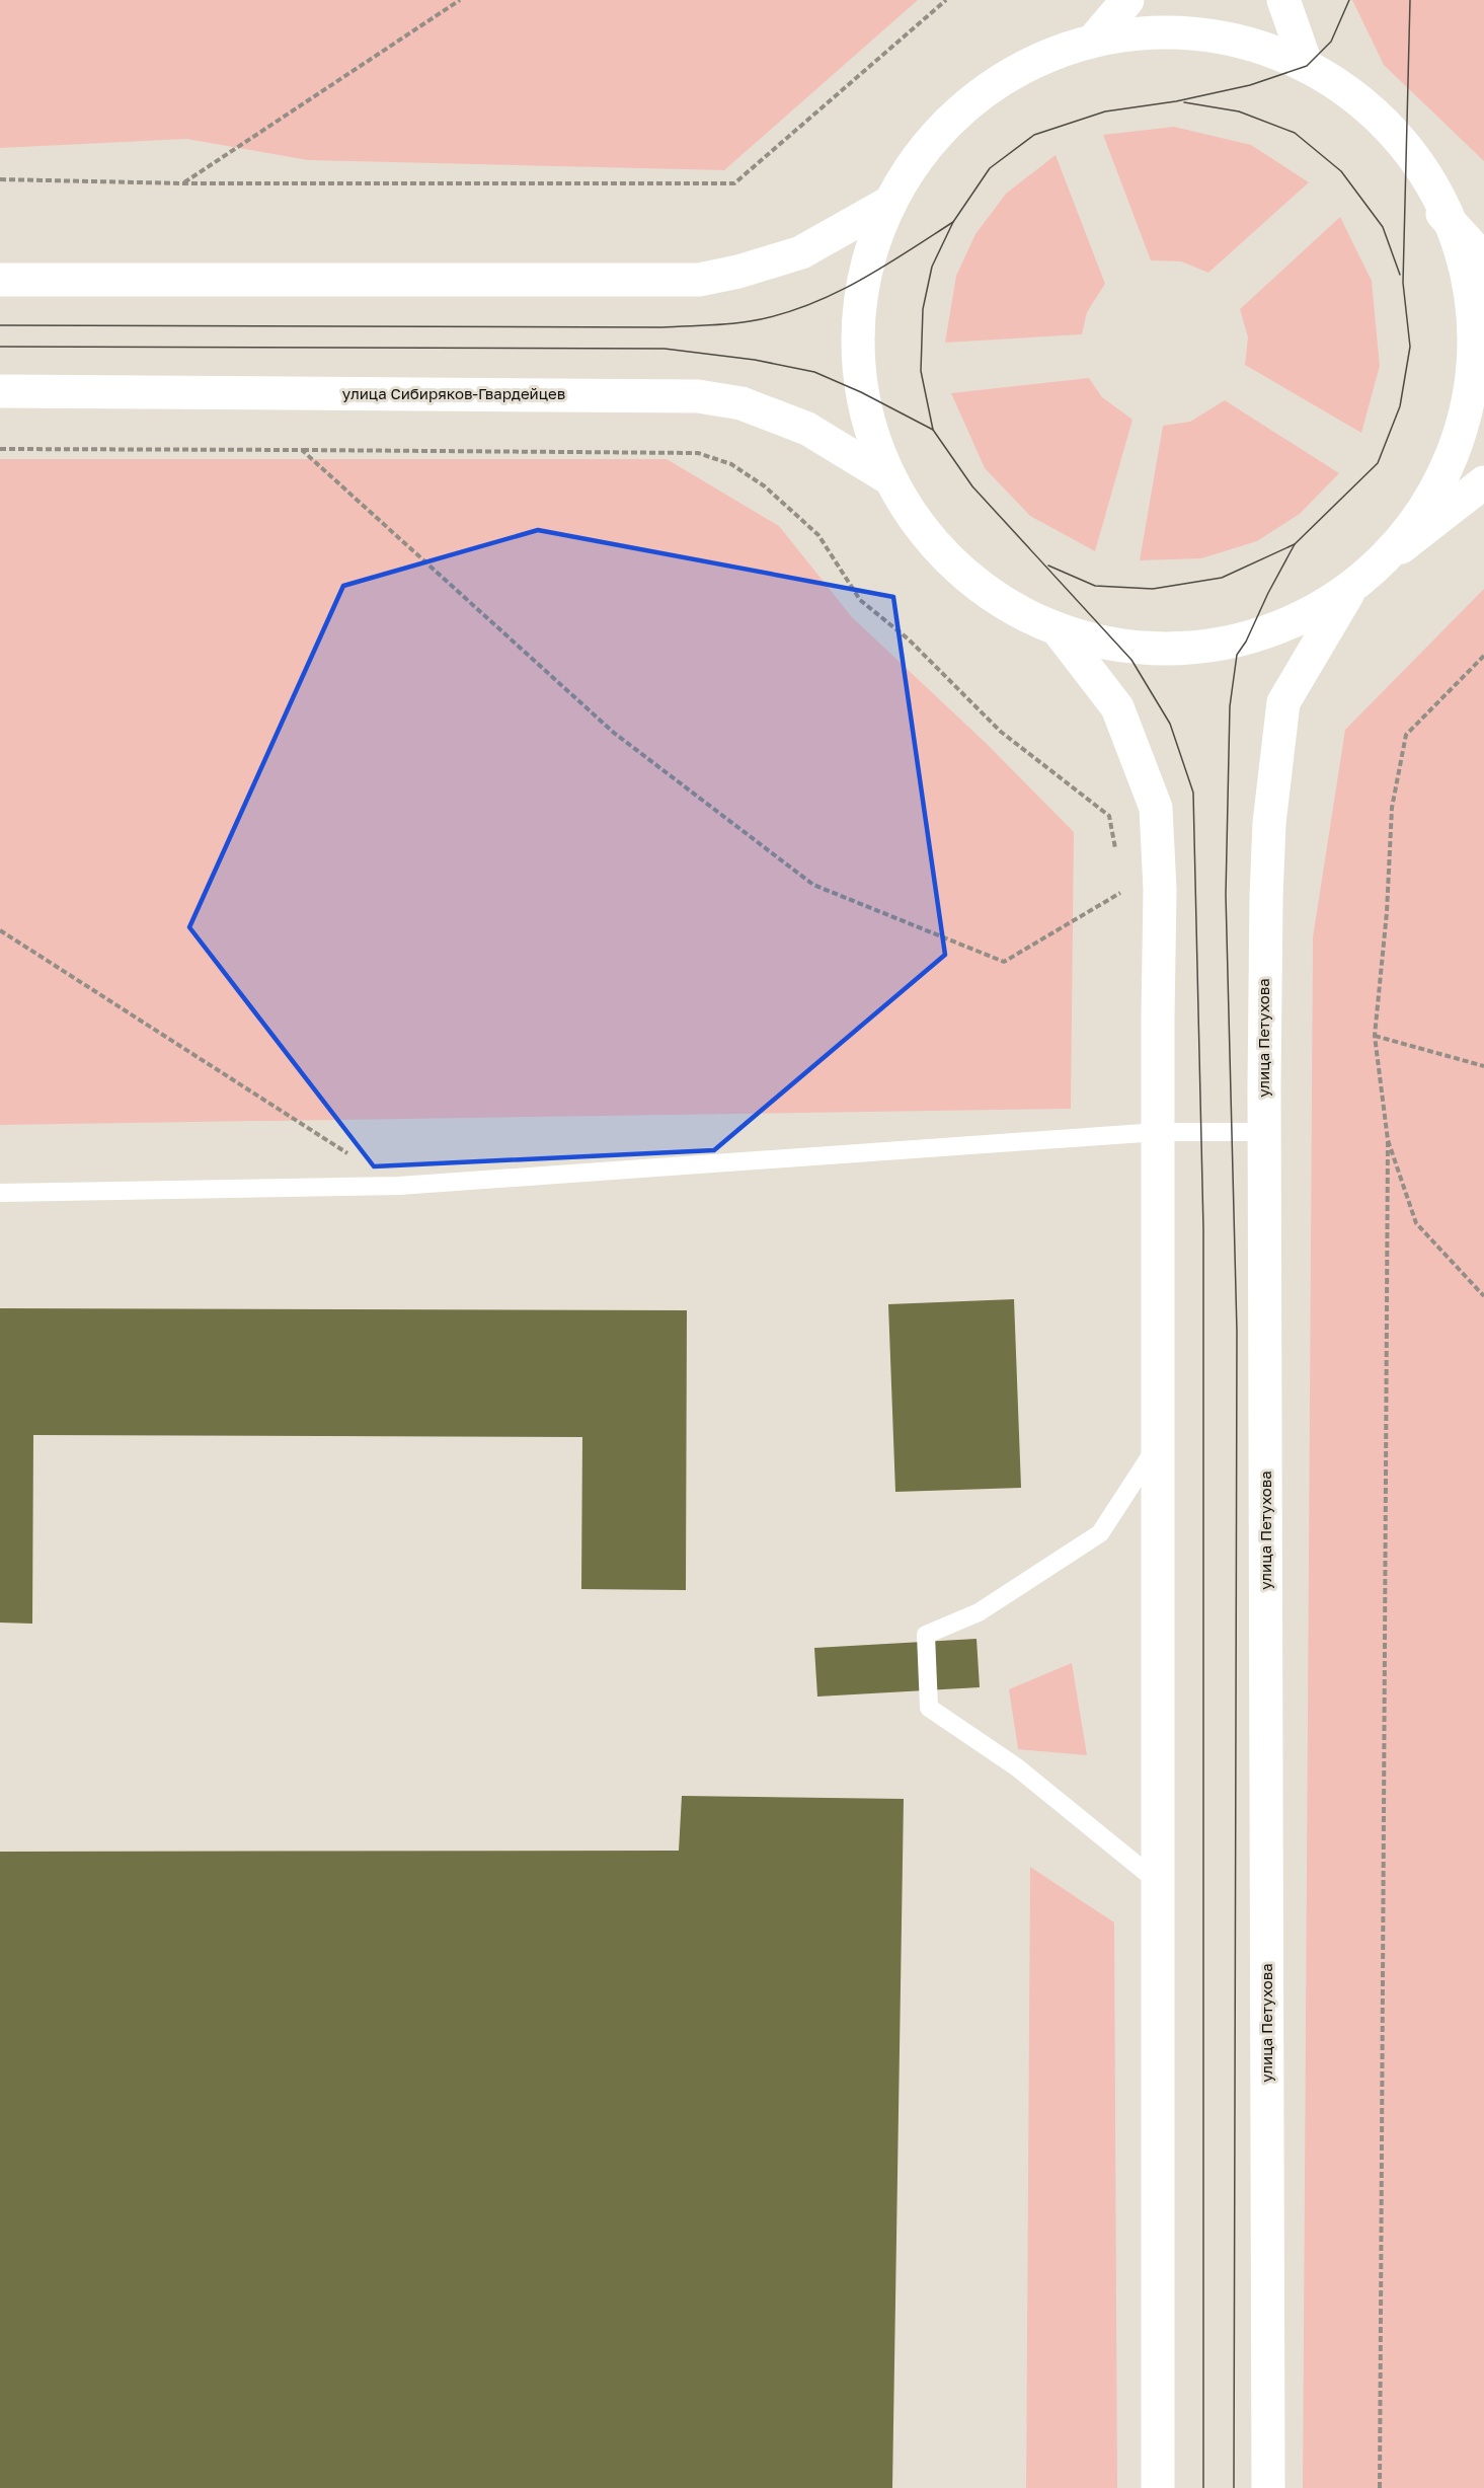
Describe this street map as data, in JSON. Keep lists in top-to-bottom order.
{
  "streets": {
    "main road": ["улица Сибиряков-Гвардейцев", "улица Петухова"]
  }
}
